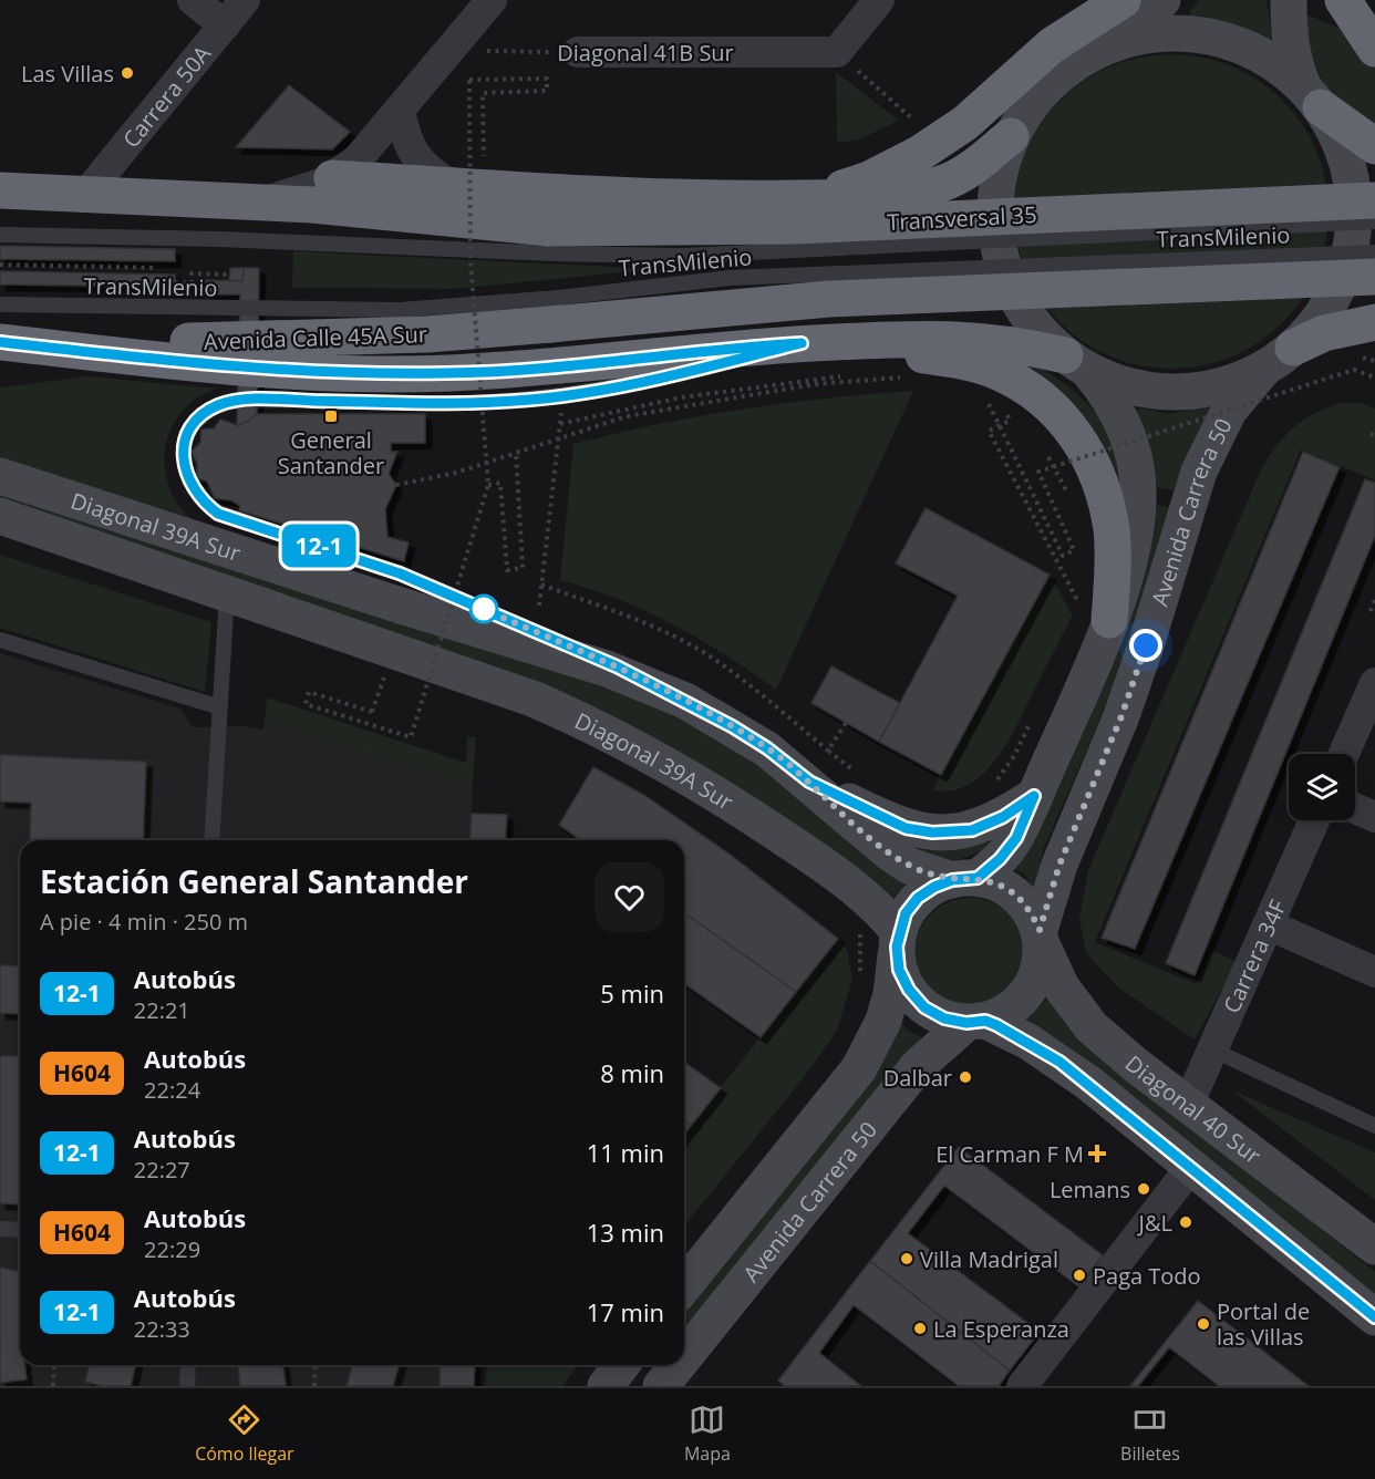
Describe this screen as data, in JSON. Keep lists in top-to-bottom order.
{
  "streets": {
    "highway": ["Transversal 35", "Avenida Calle 45A Sur"],
    "main road": ["Avenida Carrera 50", "Diagonal 39A Sur", "Diagonal 40 Sur"],
    "street": ["Diagonal 41B Sur", "Carrera 50A", "Carrera 34F"],
    "lane": ["TransMilenio"]
  },
  "crossings": [
    ["Transversal 35", "TransMilenio"],
    ["TransMilenio", "Avenida Calle 45A Sur"],
    ["Avenida Carrera 50", "Diagonal 39A Sur"],
    ["Avenida Carrera 50", "Diagonal 40 Sur"],
    ["Diagonal 39A Sur", "Diagonal 40 Sur"],
    ["Carrera 34F", "Diagonal 40 Sur"]
  ],
  "places": {
    "other": [
      "Las Villas",
      "Dalbar",
      "Lemans",
      "J&L",
      "Villa Madrigal",
      "Paga Todo",
      "Portal de las Villas",
      "La Esperanza"
    ],
    "transit": ["General Santander"],
    "health": ["El Carman F M"]
  },
  "lines": ["bus line 12-1"],
  "page": {
    "on_map": "12-1",
    "heading": ["Estación General Santander", "A pie · 4 min · 250 m"],
    "list": [
      {
        "mark": "12-1",
        "name": "Autobús",
        "note": "22:21",
        "value": "5 min"
      },
      {
        "mark": "H604",
        "name": "Autobús",
        "note": "22:24",
        "value": "8 min"
      },
      {
        "mark": "12-1",
        "name": "Autobús",
        "note": "22:27",
        "value": "11 min"
      },
      {
        "mark": "H604",
        "name": "Autobús",
        "note": "22:29",
        "value": "13 min"
      },
      {
        "mark": "12-1",
        "name": "Autobús",
        "note": "22:33",
        "value": "17 min"
      }
    ],
    "tabs": ["Cómo llegar", "Mapa", "Billetes"]
  }
}
